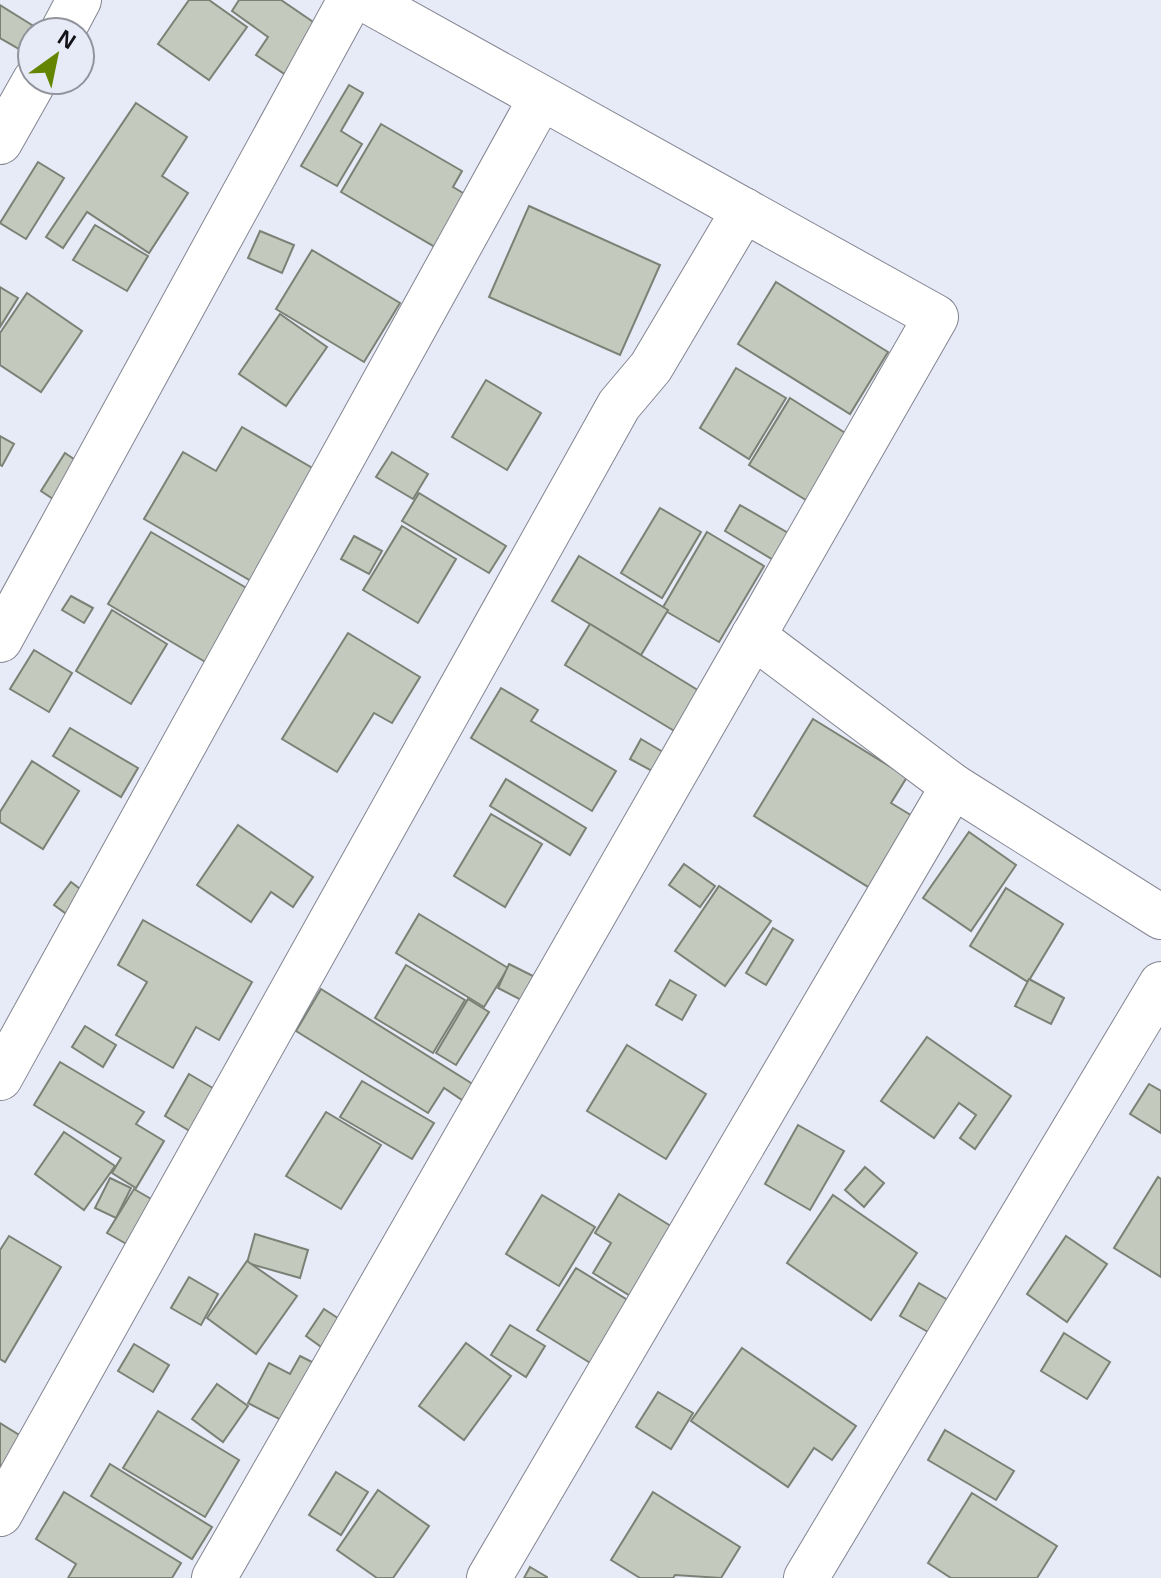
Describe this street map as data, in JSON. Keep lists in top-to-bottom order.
{
  "north": "top right"
}
